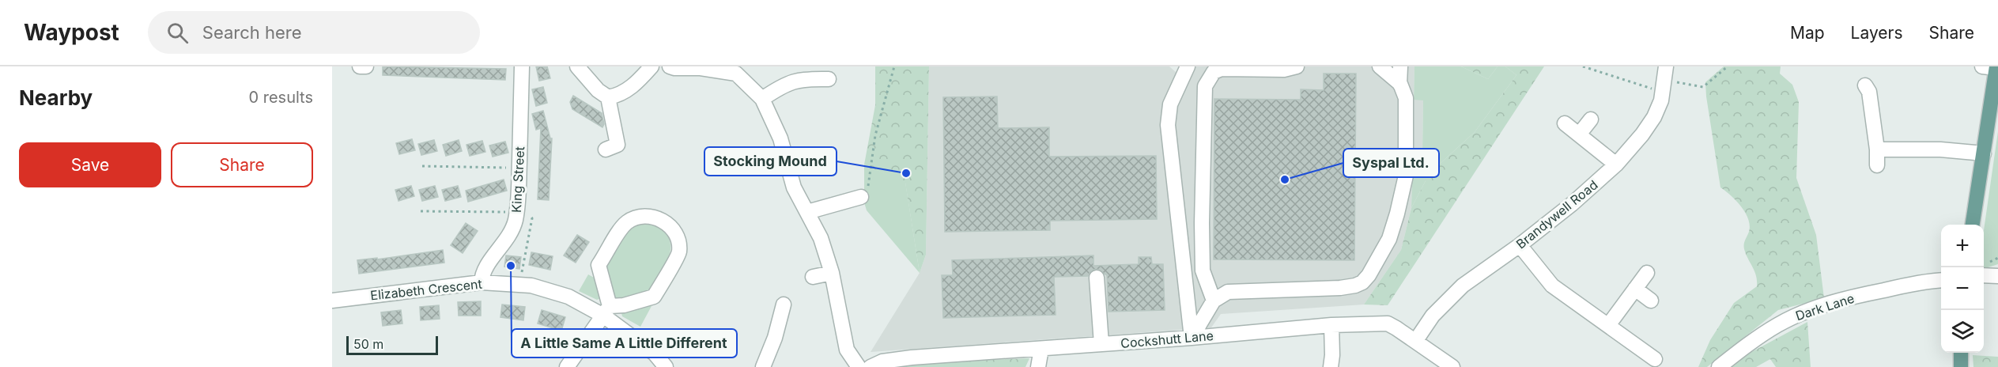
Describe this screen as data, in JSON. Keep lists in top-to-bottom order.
{
  "streets": {
    "street": [
      "King Street",
      "Brandywell Road",
      "Elizabeth Crescent",
      "Dark Lane",
      "Cockshutt Lane"
    ]
  },
  "crossings": [
    ["King Street", "Elizabeth Crescent"],
    ["Brandywell Road", "Cockshutt Lane"]
  ],
  "places": ["Stocking Mound", "Syspal Ltd.", "A Little Same A Little Different"],
  "scale_bar": "50 m",
  "page": {
    "header": "Waypost",
    "search": "Search here",
    "nav": ["Map", "Layers", "Share"],
    "heading": ["Nearby", "0 results"],
    "buttons": ["Save", "Share"],
    "map_buttons": ["+", "−"],
    "scale": "50 m"
  }
}
